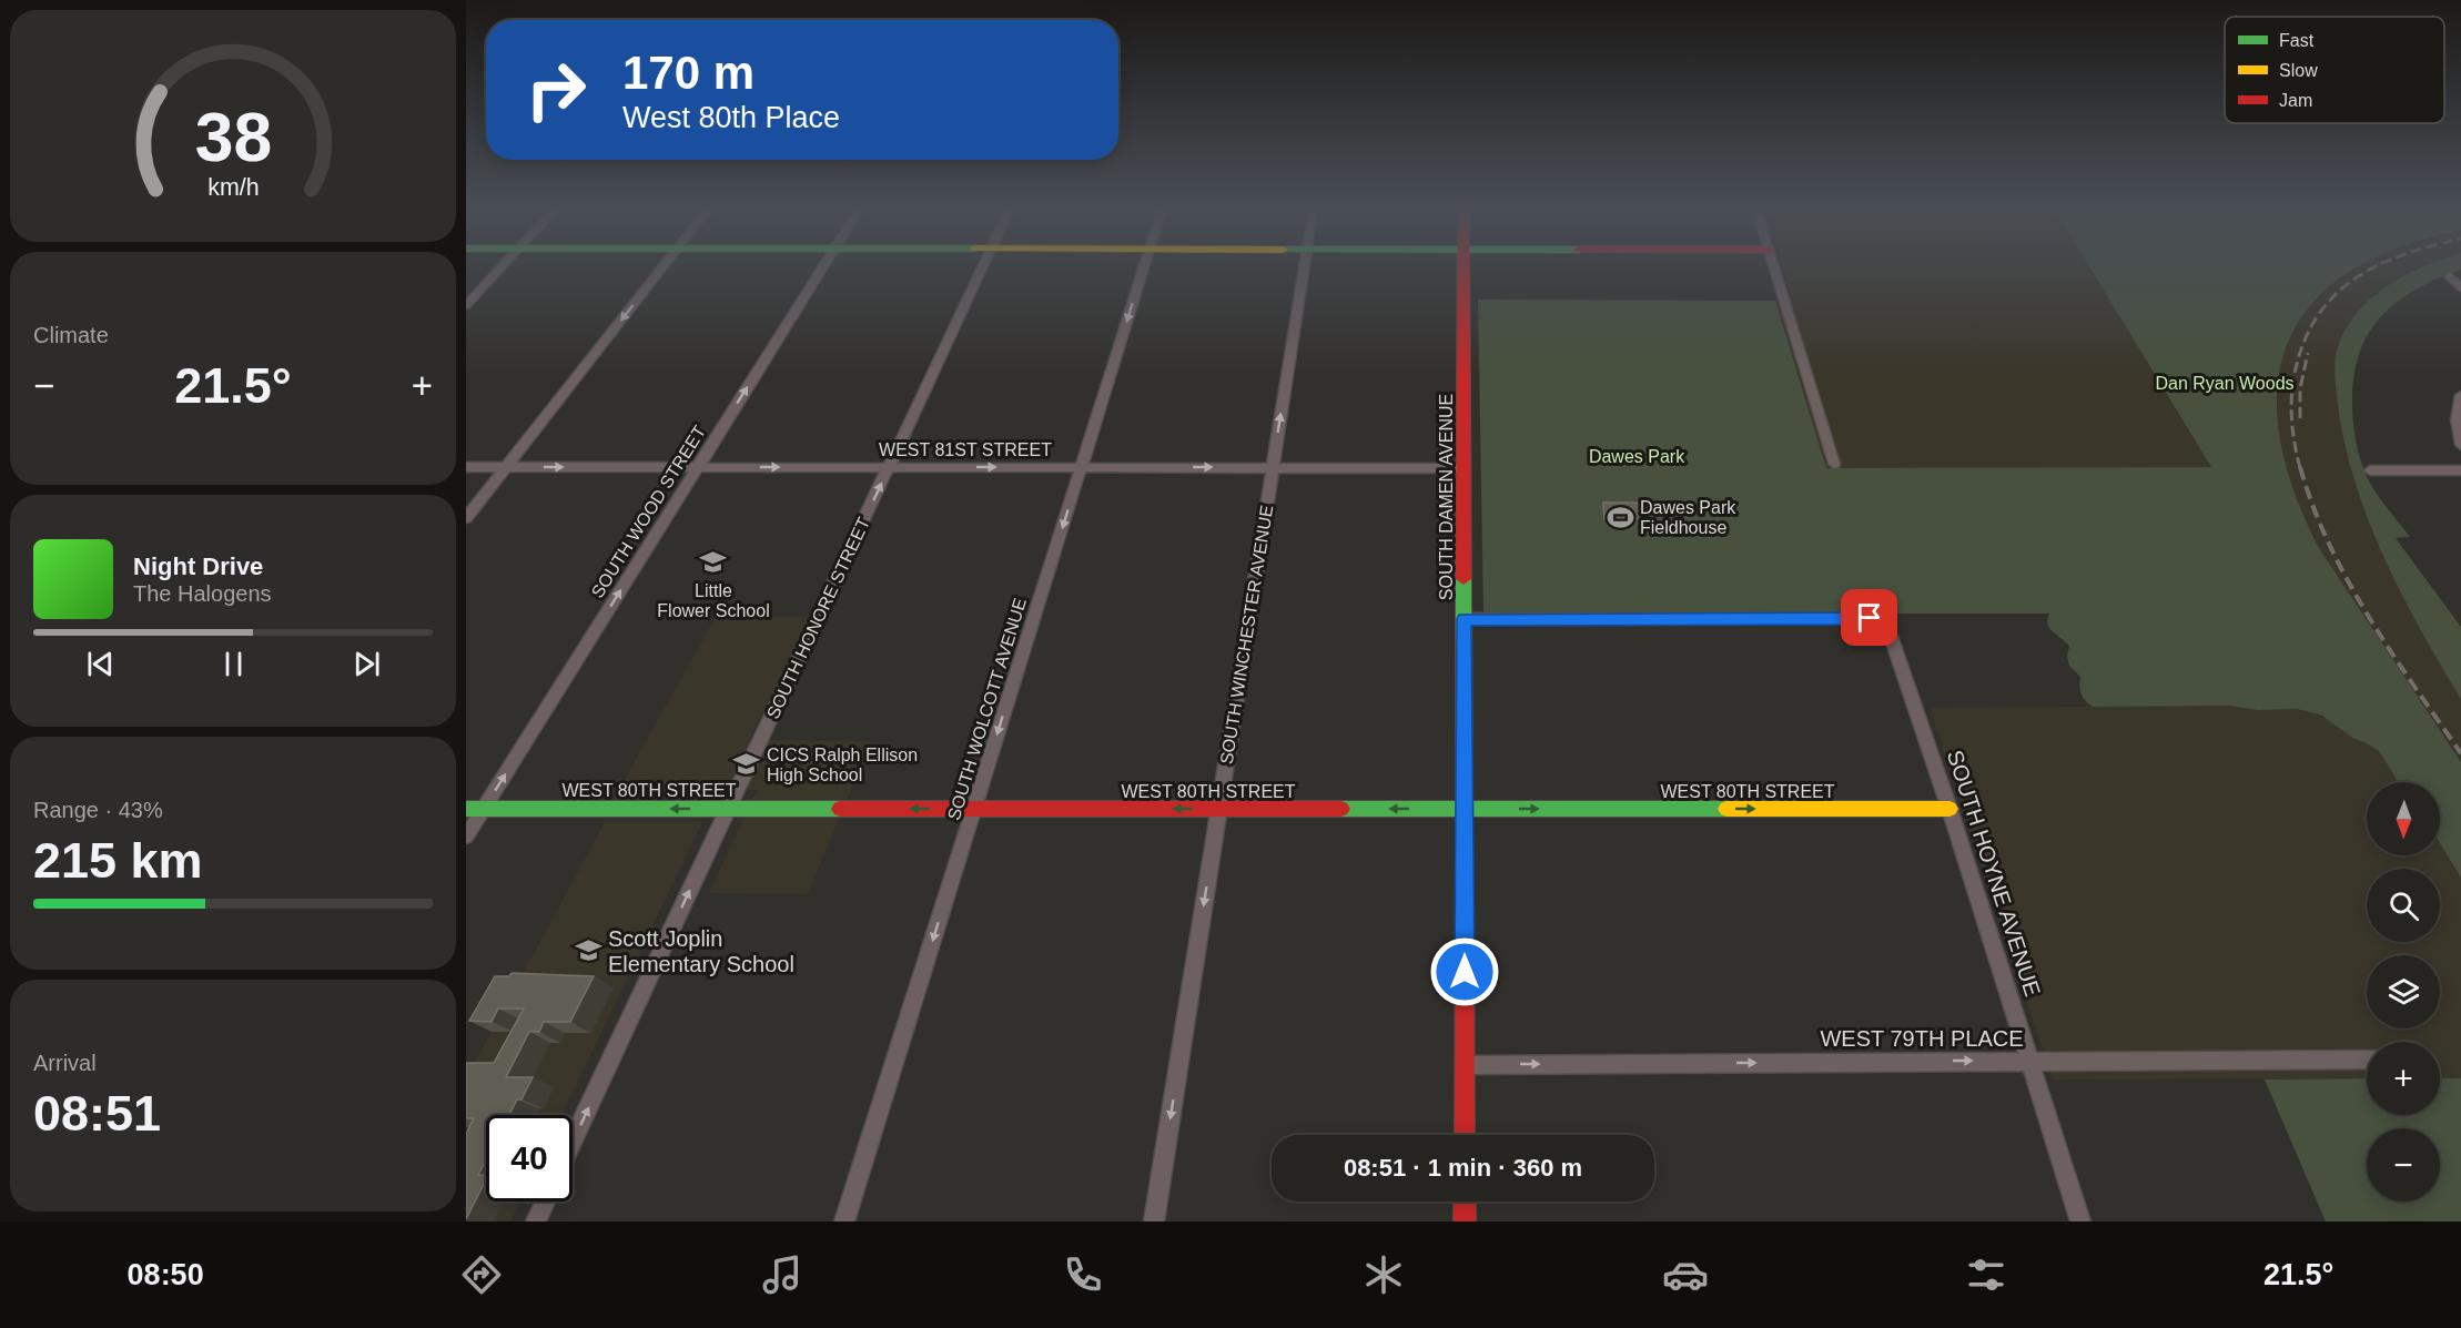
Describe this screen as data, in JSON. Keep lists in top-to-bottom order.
{
  "streets": {
    "street": [
      "WEST 81ST STREET",
      "SOUTH DAMEN AVENUE",
      "SOUTH WOOD STREET",
      "SOUTH HONORE STREET",
      "SOUTH WINCHESTER AVENUE",
      "SOUTH WOLCOTT AVENUE",
      "WEST 80TH STREET",
      "SOUTH HOYNE AVENUE",
      "WEST 79TH PLACE"
    ]
  },
  "crossings": [
    ["WEST 81ST STREET", "SOUTH DAMEN AVENUE"],
    ["WEST 81ST STREET", "SOUTH WOOD STREET"],
    ["WEST 81ST STREET", "SOUTH HONORE STREET"],
    ["WEST 81ST STREET", "SOUTH WINCHESTER AVENUE"],
    ["WEST 81ST STREET", "SOUTH WOLCOTT AVENUE"],
    ["SOUTH DAMEN AVENUE", "WEST 80TH STREET"],
    ["SOUTH DAMEN AVENUE", "SOUTH HOYNE AVENUE"],
    ["SOUTH DAMEN AVENUE", "WEST 79TH PLACE"],
    ["SOUTH WOOD STREET", "WEST 80TH STREET"],
    ["SOUTH HONORE STREET", "WEST 80TH STREET"],
    ["SOUTH WINCHESTER AVENUE", "WEST 80TH STREET"],
    ["SOUTH WOLCOTT AVENUE", "WEST 80TH STREET"],
    ["WEST 80TH STREET", "SOUTH HOYNE AVENUE"],
    ["SOUTH HOYNE AVENUE", "WEST 79TH PLACE"]
  ],
  "one_way": [
    "WEST 81ST STREET",
    "SOUTH WOOD STREET",
    "SOUTH HONORE STREET",
    "SOUTH WOLCOTT AVENUE",
    "WEST 79TH PLACE"
  ],
  "parks": ["Dan Ryan Woods", "Dawes Park"],
  "places": {
    "sports": ["Dawes Park Fieldhouse"],
    "school or university": ["Little Flower School", "CICS Ralph Ellison High School", "Scott Joplin Elementary School"]
  },
  "legend": ["Fast", "Slow", "Jam"],
  "north": "bottom",
  "page": {
    "turn": ["170 m", "West 80th Place"],
    "tile": [
      "Climate",
      ["Range · 43%", "215 km"],
      ["Arrival", "08:51"]
    ],
    "heat": ["−", "21.5°", "+"],
    "song": ["Night Drive", "The Halogens"],
    "map_buttons": ["+", "−"],
    "limit": "40",
    "trip": "08:51 · 1 min · 360 m",
    "tabs": ["08:50", "21.5°"],
    "gauge": ["38", "km/h"]
  }
}
